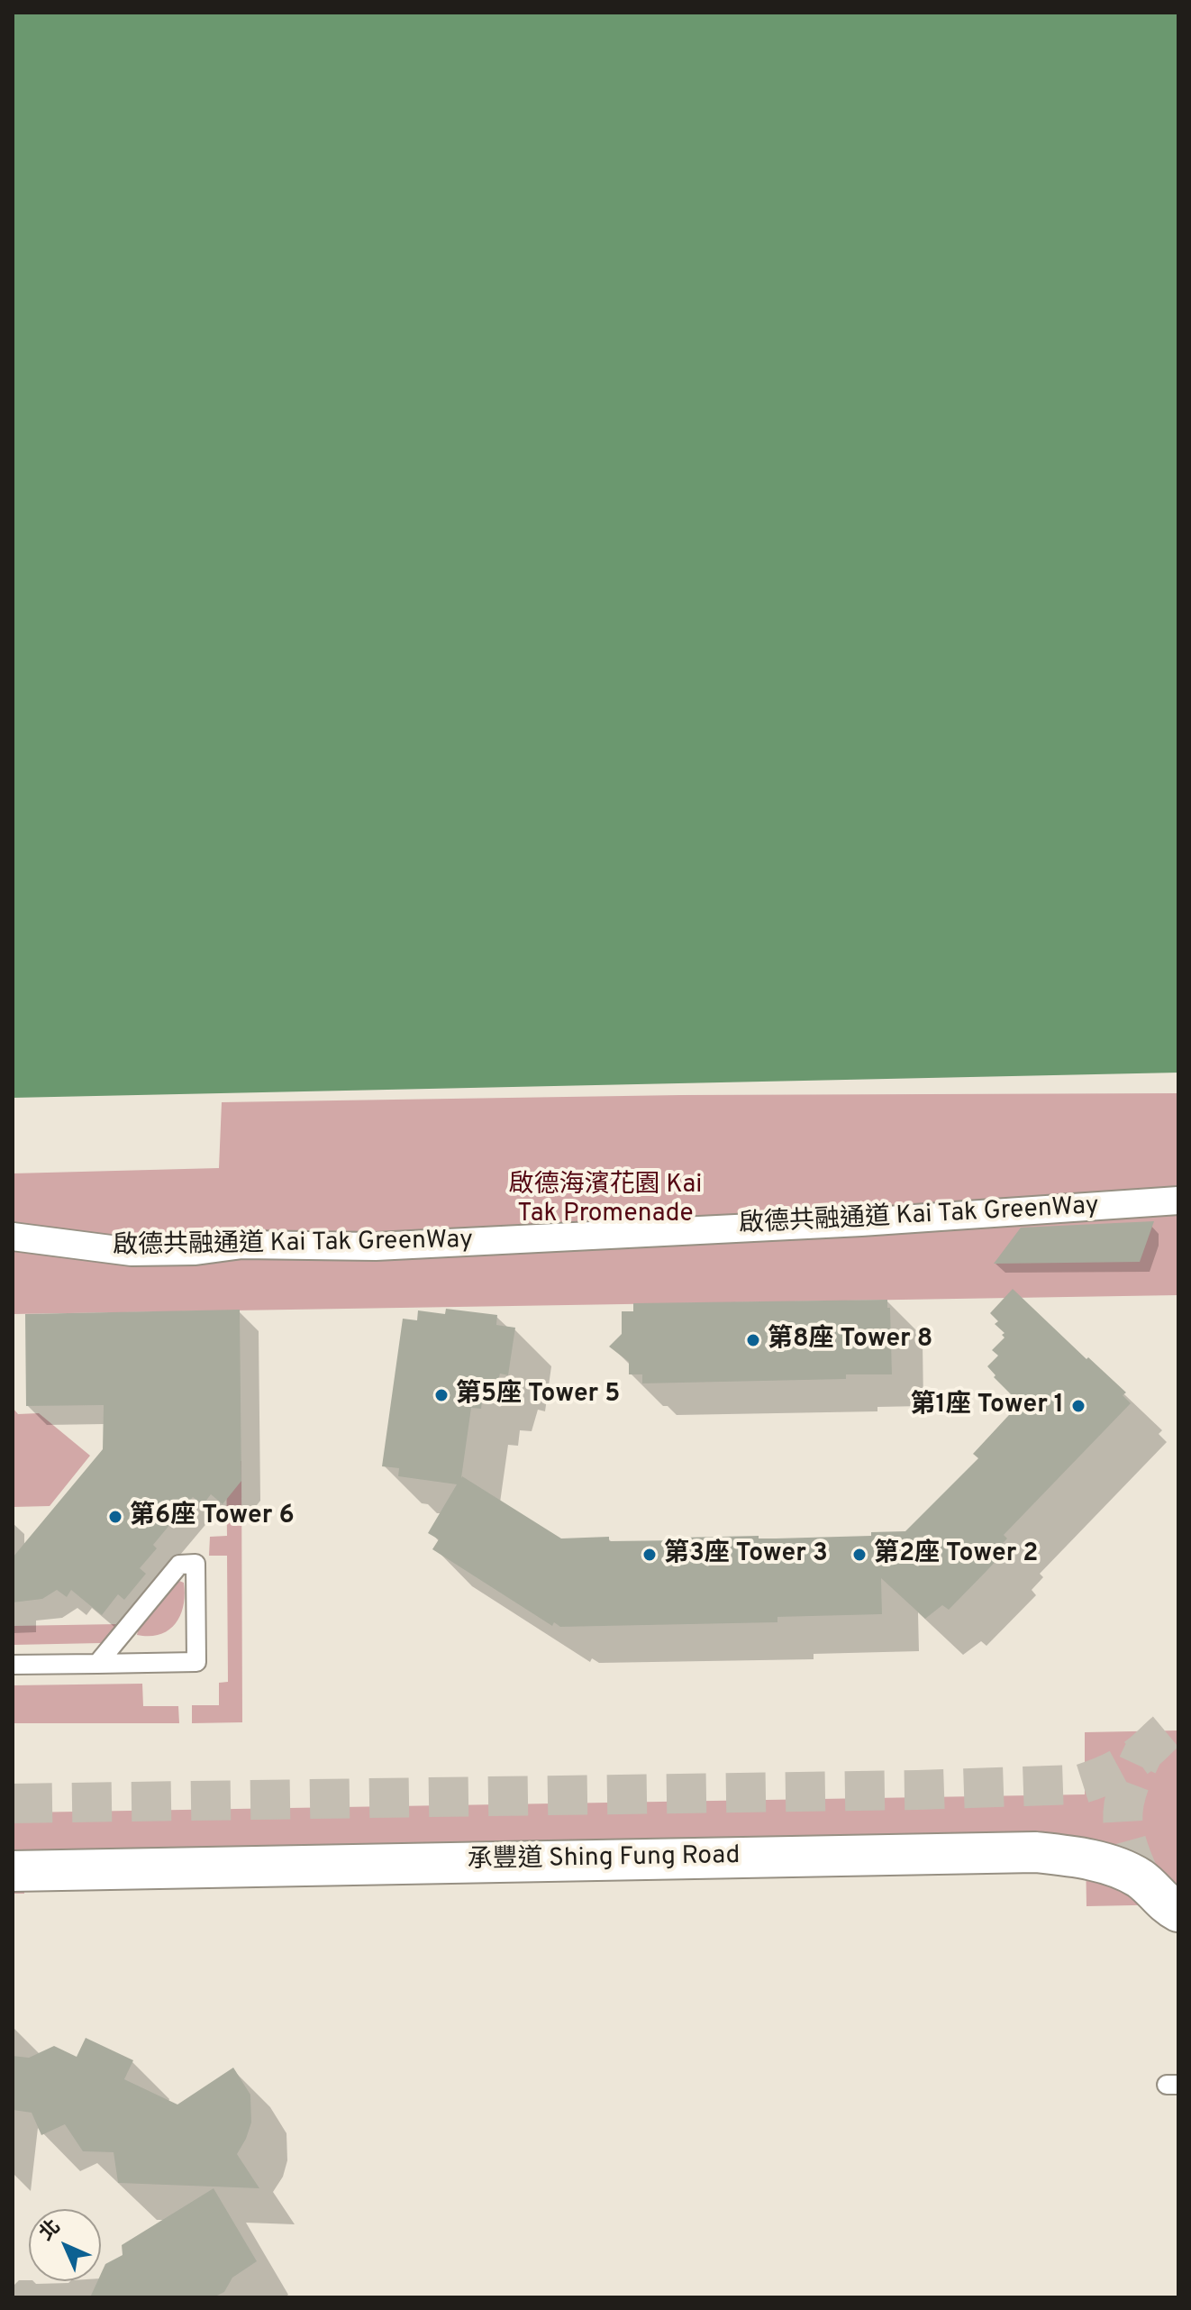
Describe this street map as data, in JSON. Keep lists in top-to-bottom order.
{
  "streets": {
    "street": ["啟德共融通道 Kai Tak GreenWay", "承豐道 Shing Fung Road"]
  },
  "parks": ["啟德海濱花園 Kai Tak Promenade"],
  "places": [
    "第8座 Tower 8",
    "第5座 Tower 5",
    "第1座 Tower 1",
    "第6座 Tower 6",
    "第3座 Tower 3",
    "第2座 Tower 2"
  ],
  "north": "top left"
}
